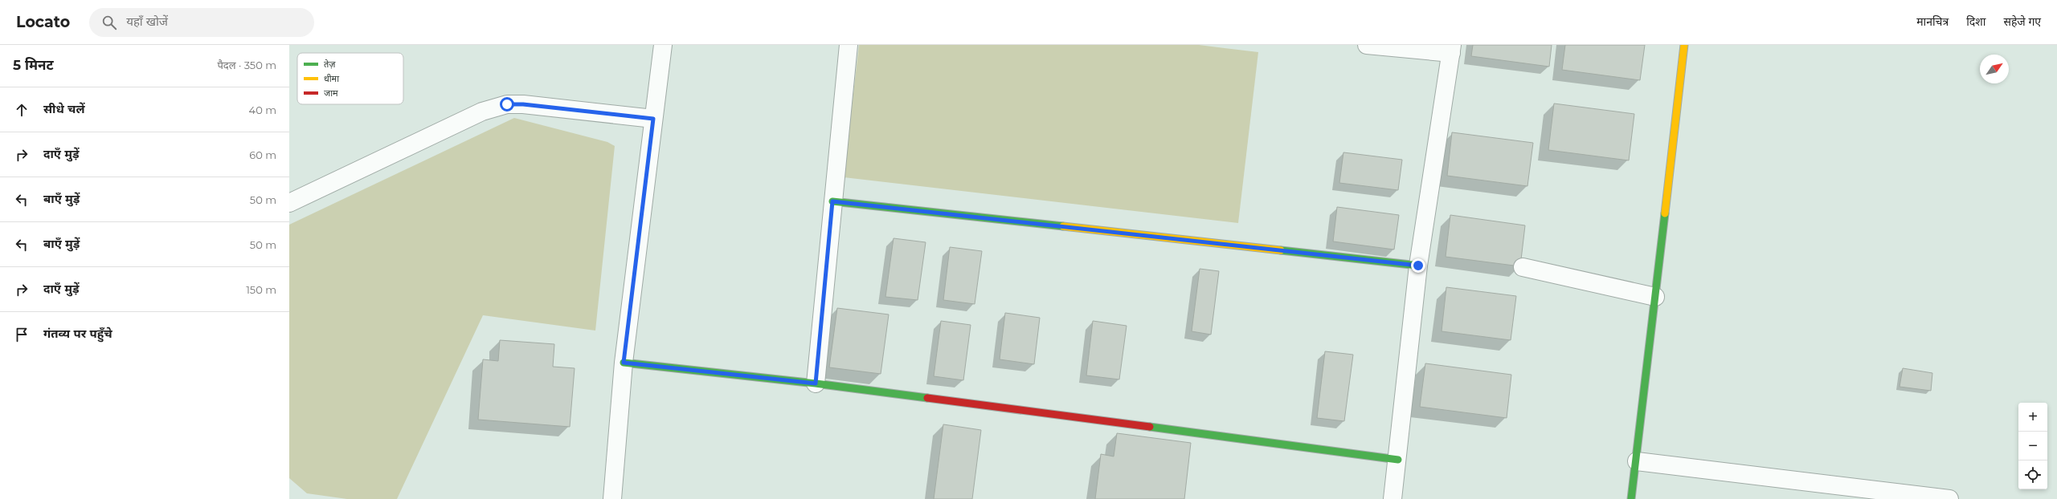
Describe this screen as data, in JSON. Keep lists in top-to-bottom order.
{
  "legend": ["तेज़", "धीमा", "जाम"],
  "north": "top right",
  "page": {
    "header": "Locato",
    "search": "यहाँ खोजें",
    "nav": ["मानचित्र", "दिशा", "सहेजे गए"],
    "heading": ["5 मिनट", "पैदल · 350 m"],
    "list": [
      ["सीधे चलें", "40 m"],
      ["दाएँ मुड़ें", "60 m"],
      ["बाएँ मुड़ें", "50 m"],
      ["बाएँ मुड़ें", "50 m"],
      ["दाएँ मुड़ें", "150 m"],
      "गंतव्य पर पहुँचे"
    ],
    "map_buttons": ["+", "−"]
  }
}
